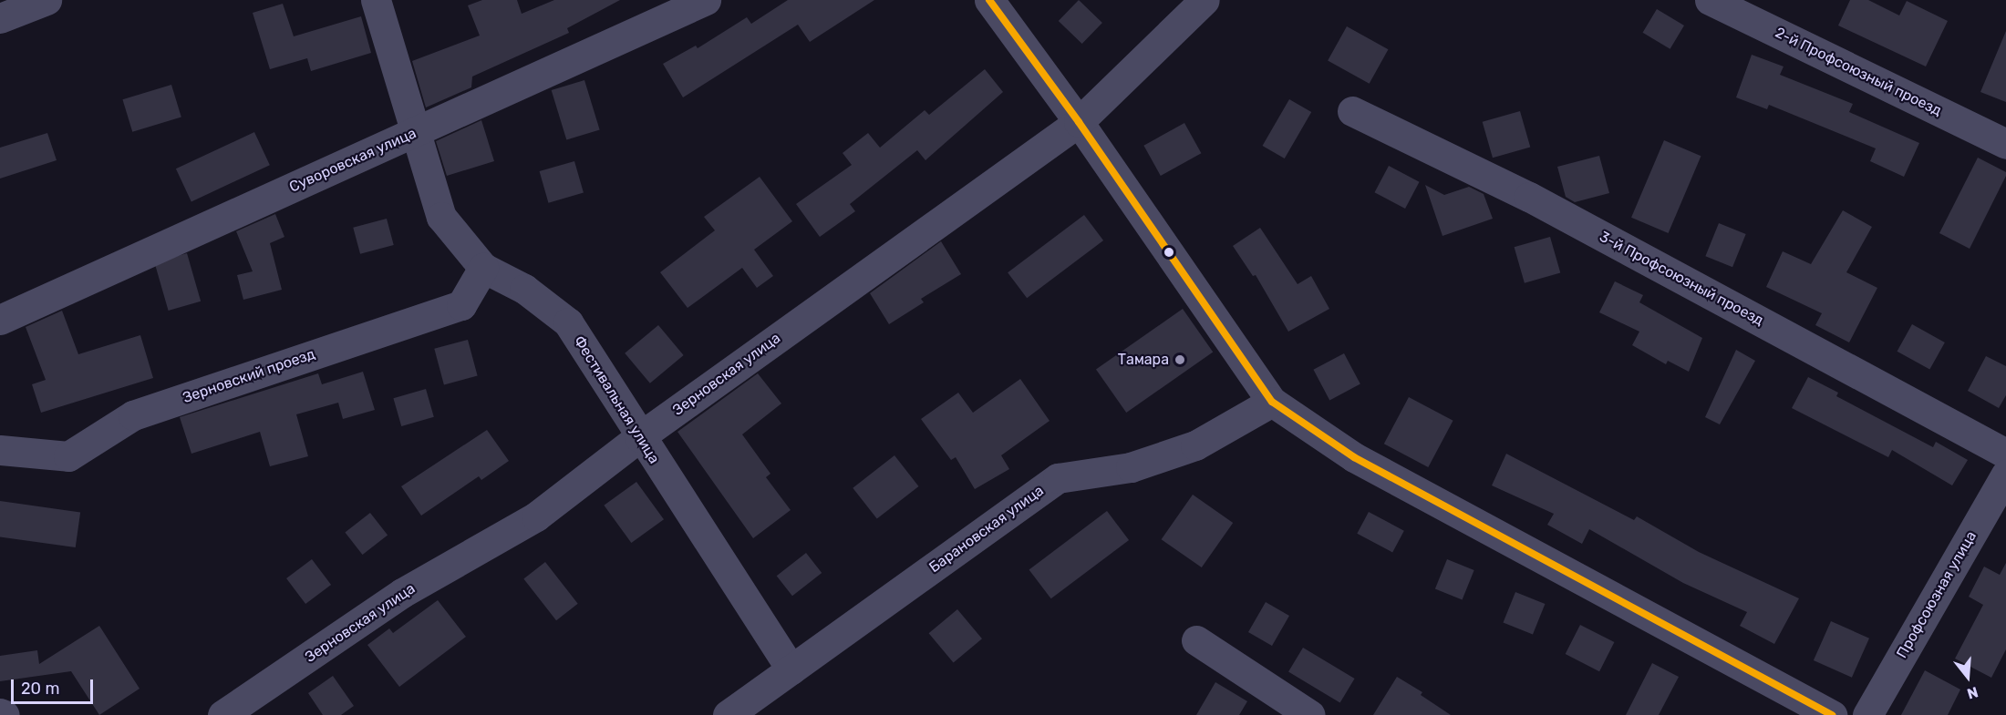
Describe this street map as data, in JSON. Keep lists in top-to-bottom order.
{
  "streets": {
    "street": [
      "2-й Профсоюзный проезд",
      "Суворовская улица",
      "3-й Профсоюзный проезд",
      "Зерновская улица",
      "Зерновский проезд",
      "Фестивальная улица",
      "Барановская улица",
      "Профсоюзная улица"
    ]
  },
  "crossings": [
    ["Суворовская улица", "Фестивальная улица"],
    ["Зерновская улица", "Фестивальная улица"],
    ["Зерновский проезд", "Фестивальная улица"],
    ["Фестивальная улица", "Барановская улица"]
  ],
  "places": ["Тамара"],
  "scale_bar": "20 m",
  "north": "bottom"
}
